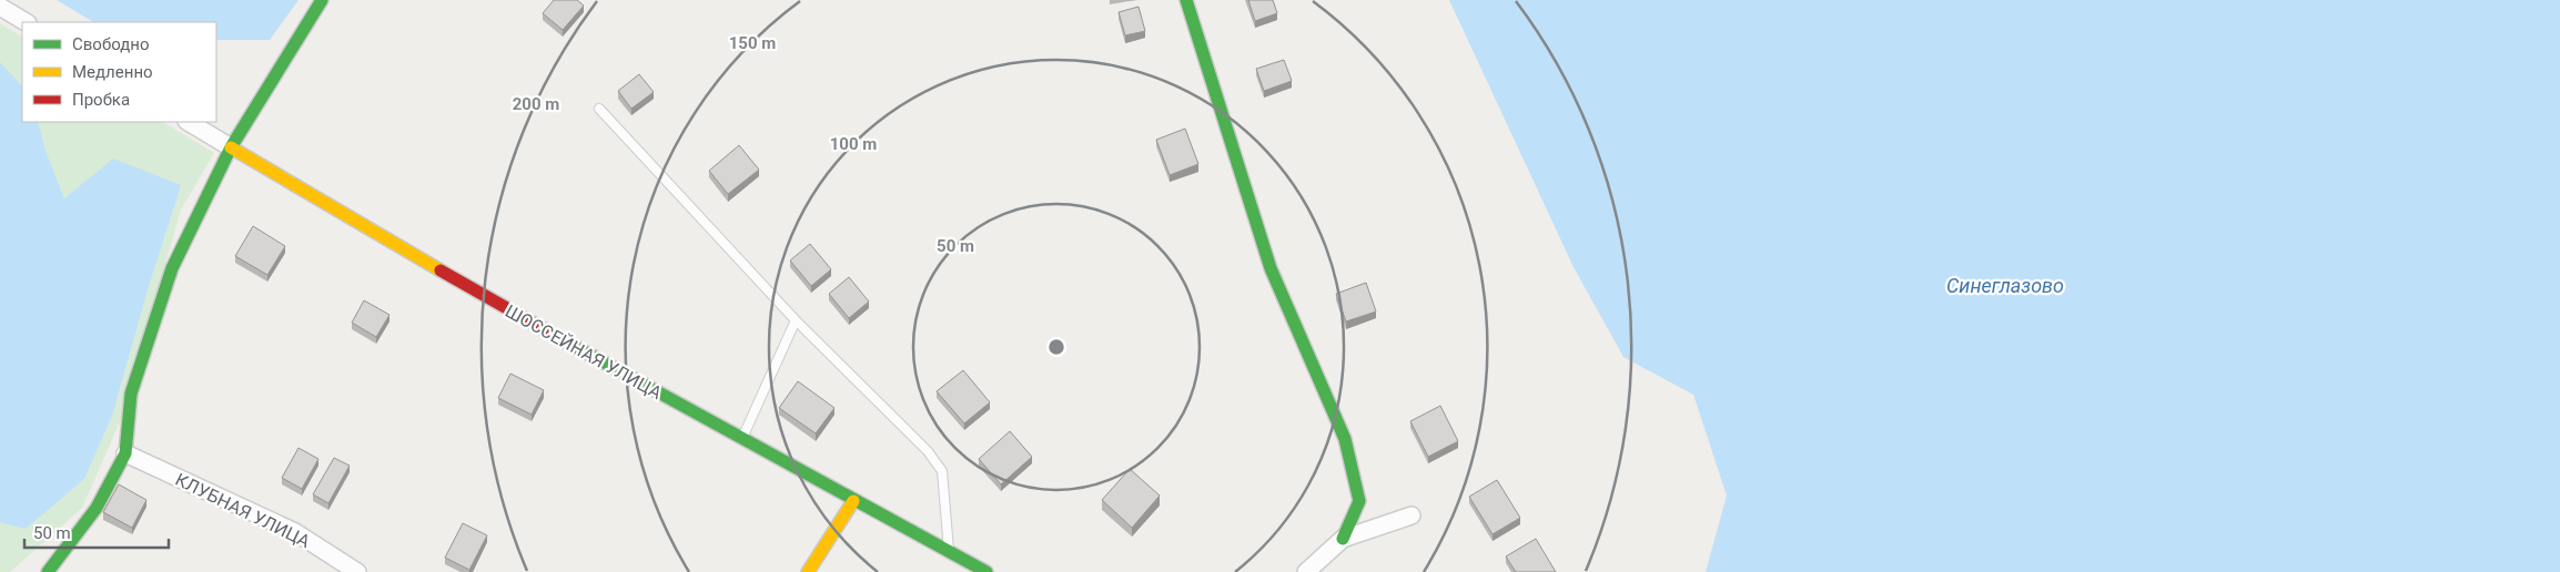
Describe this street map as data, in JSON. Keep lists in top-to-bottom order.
{
  "streets": {
    "street": ["ШОССЕЙНАЯ УЛИЦА", "КЛУБНАЯ УЛИЦА"]
  },
  "water": ["Синеглазово"],
  "legend": ["Свободно", "Медленно", "Пробка"],
  "scale_bar": "50 m",
  "rings": [
    "150 m",
    "200 m",
    "100 m",
    "50 m"
  ]
}
